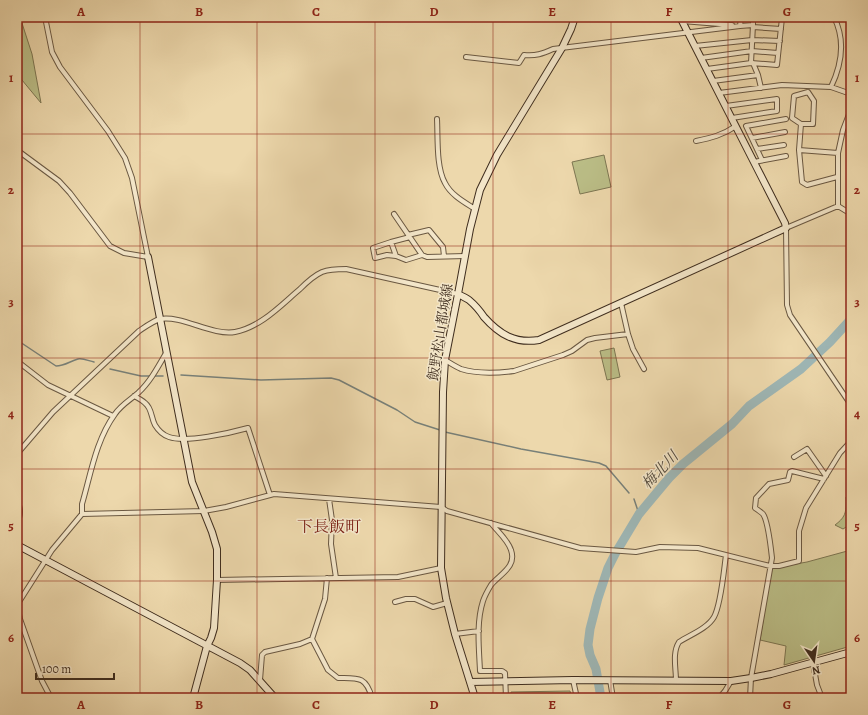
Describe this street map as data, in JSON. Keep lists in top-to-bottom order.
{
  "streets": {
    "street": ["飯野松山都城線"]
  },
  "districts": ["下長飯町"],
  "water": ["梅北川"],
  "scale_bar": "100 m",
  "north": "bottom",
  "grid": {
    "columns": [
      "A",
      "B",
      "C",
      "D",
      "E",
      "F",
      "G"
    ],
    "rows": [
      "1",
      "2",
      "3",
      "4",
      "5",
      "6"
    ]
  }
}
